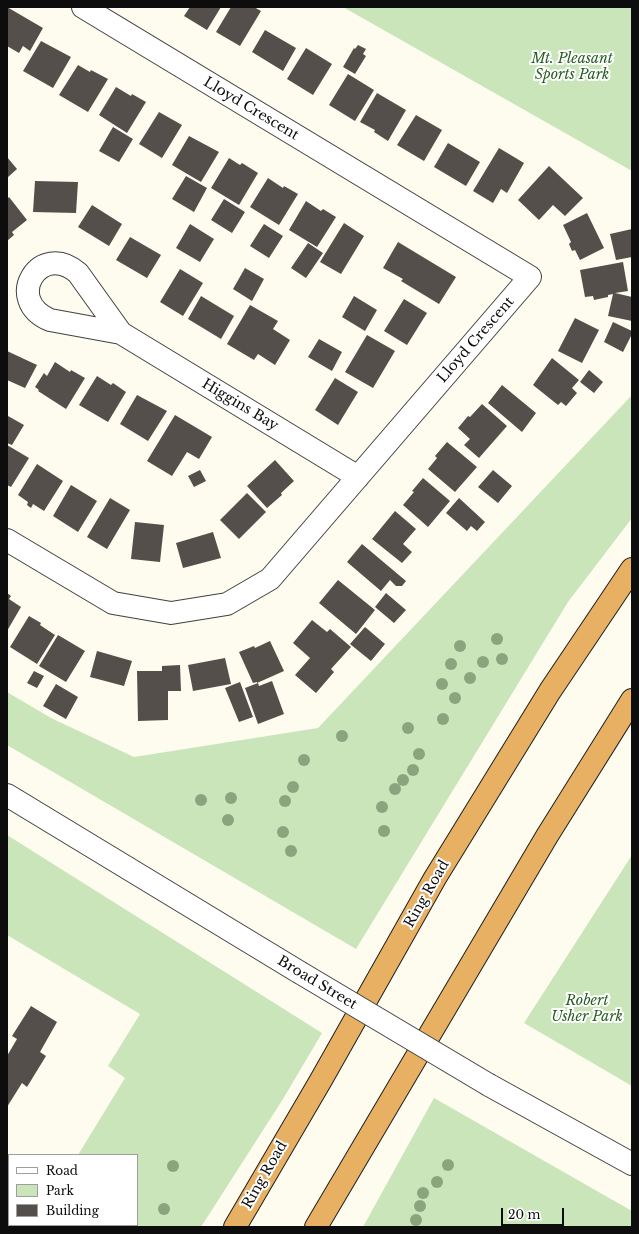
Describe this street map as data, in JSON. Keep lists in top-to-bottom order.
{
  "streets": {
    "highway": ["Ring Road"],
    "street": ["Lloyd Crescent", "Higgins Bay", "Broad Street"]
  },
  "crossings": [
    ["Lloyd Crescent", "Higgins Bay"]
  ],
  "parks": ["Mt. Pleasant Sports Park", "Robert Usher Park"],
  "legend": ["Road", "Park", "Building"],
  "scale_bar": "20 m"
}
